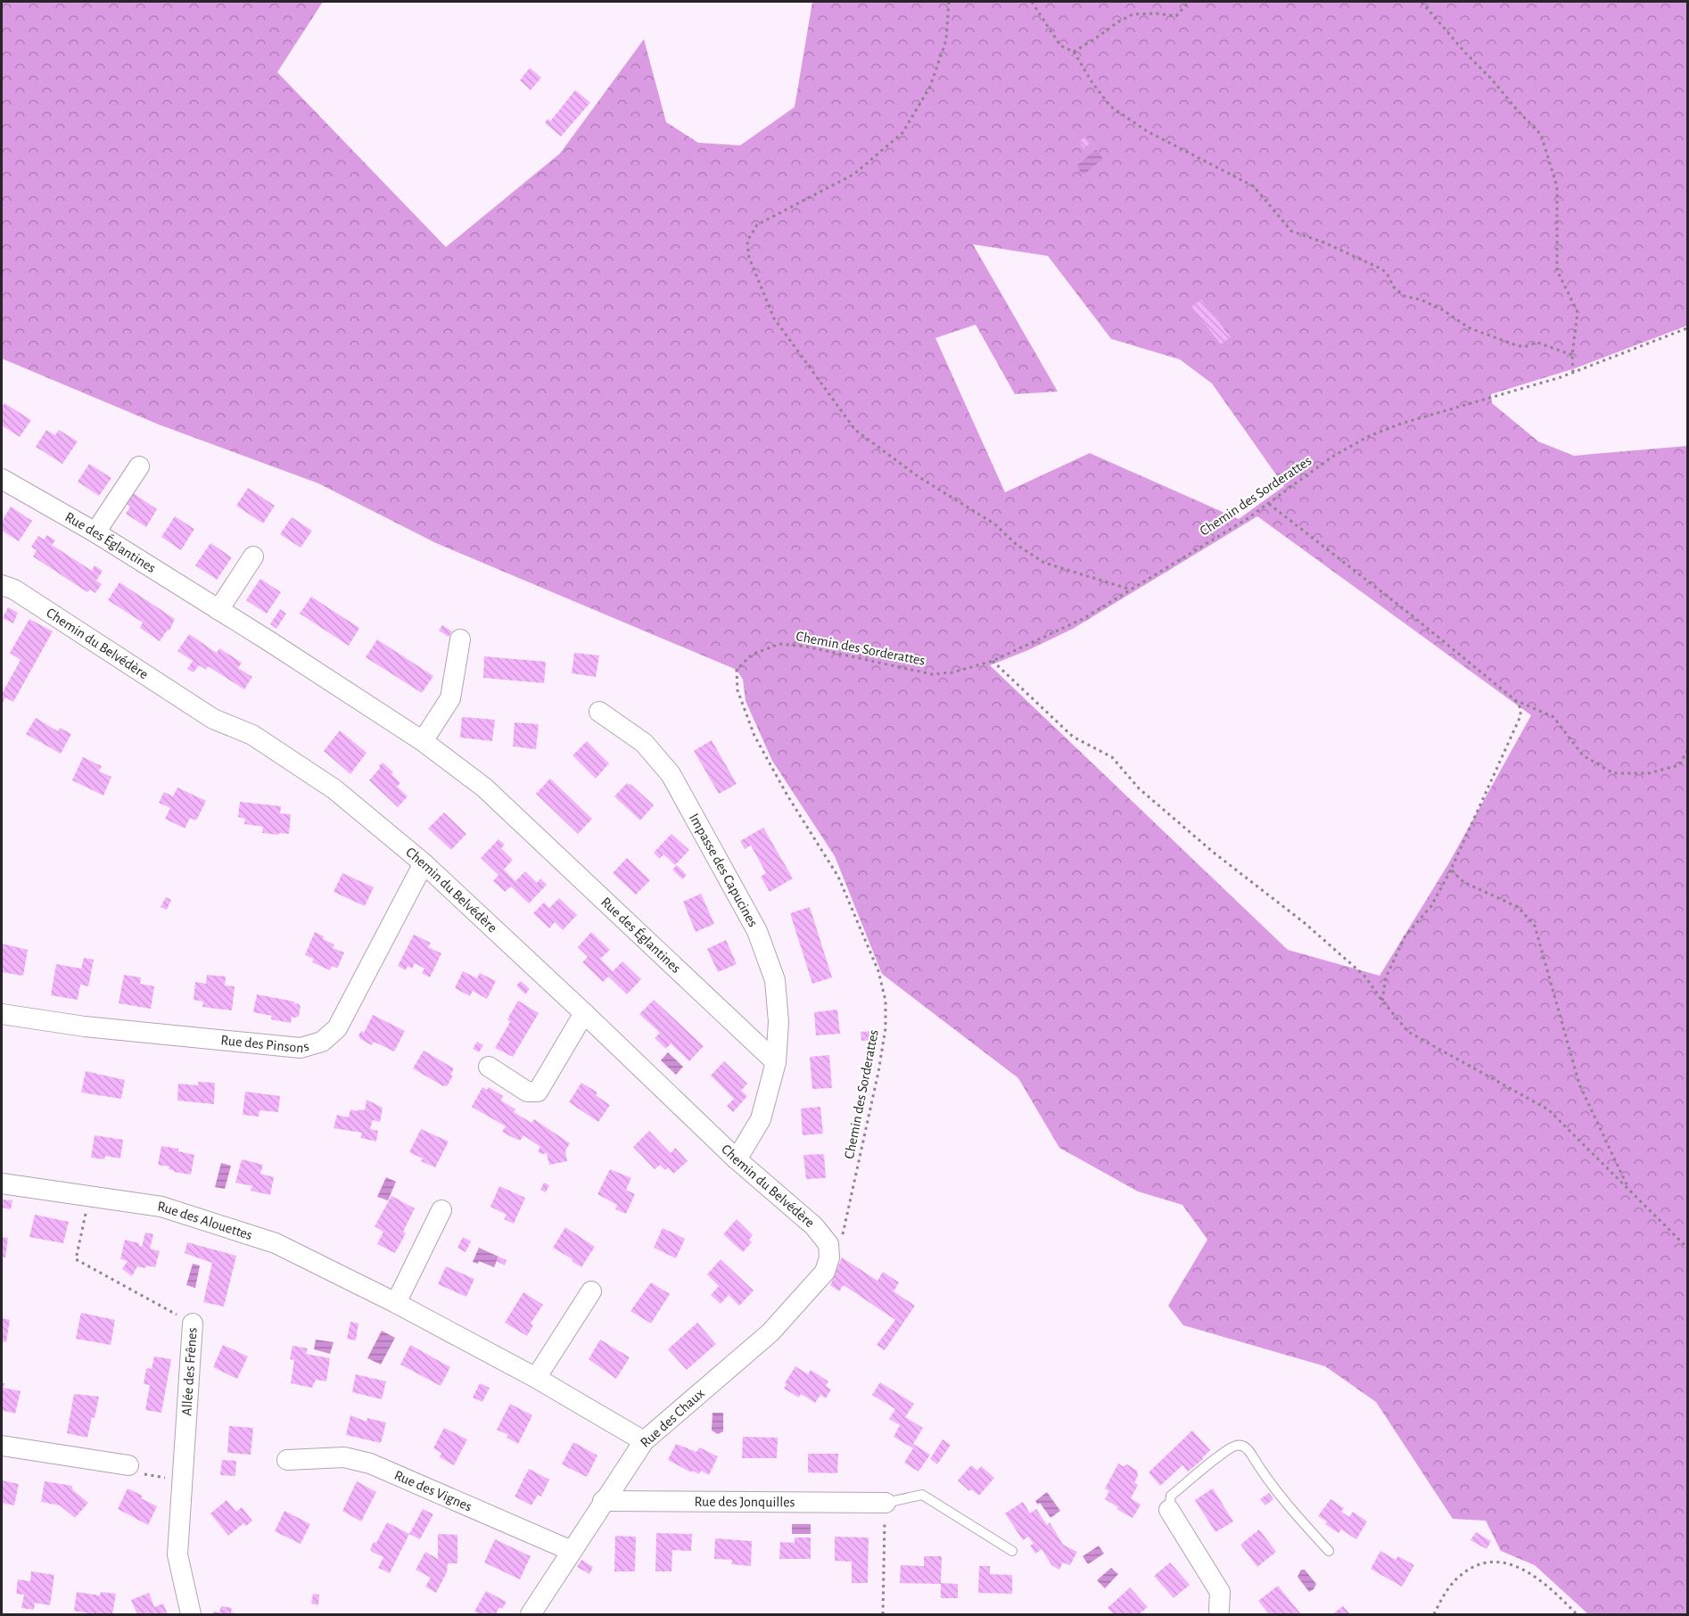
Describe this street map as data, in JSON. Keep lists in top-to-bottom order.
{
  "streets": {
    "street": [
      "Rue des Églantines",
      "Chemin du Belvédère",
      "Impasse des Capucines",
      "Rue des Pinsons",
      "Rue des Alouettes",
      "Allée des Frênes",
      "Rue des Chaux",
      "Rue des Vignes",
      "Rue des Jonquilles"
    ],
    "path": ["Chemin des Sorderattes"]
  },
  "crossings": [
    ["Chemin des Sorderattes", "Chemin du Belvédère"],
    ["Chemin des Sorderattes", "Rue des Chaux"],
    ["Rue des Églantines", "Impasse des Capucines"],
    ["Chemin du Belvédère", "Rue des Pinsons"],
    ["Chemin du Belvédère", "Rue des Chaux"],
    ["Rue des Alouettes", "Allée des Frênes"],
    ["Rue des Alouettes", "Rue des Chaux"],
    ["Rue des Chaux", "Rue des Vignes"],
    ["Rue des Chaux", "Rue des Jonquilles"]
  ]
}
